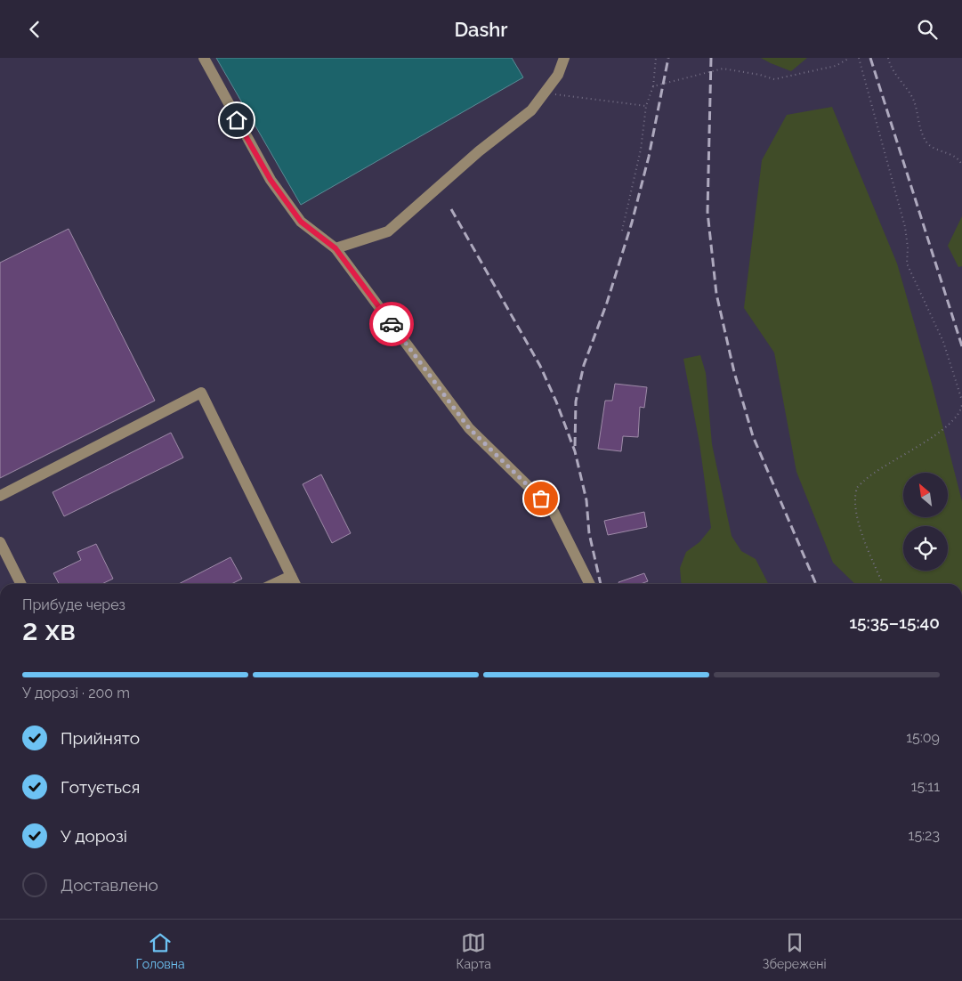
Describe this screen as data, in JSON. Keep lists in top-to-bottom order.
{
  "north": "top left",
  "page": {
    "header": "Dashr",
    "heading": ["2 хв", "Прибуде через", "15:35–15:40"],
    "bar": "У дорозі · 200 m",
    "list": [
      ["Прийнято", "15:09"],
      ["Готується", "15:11"],
      ["У дорозі", "15:23"],
      "Доставлено"
    ],
    "tabs": ["Головна", "Карта", "Збережені"]
  }
}
